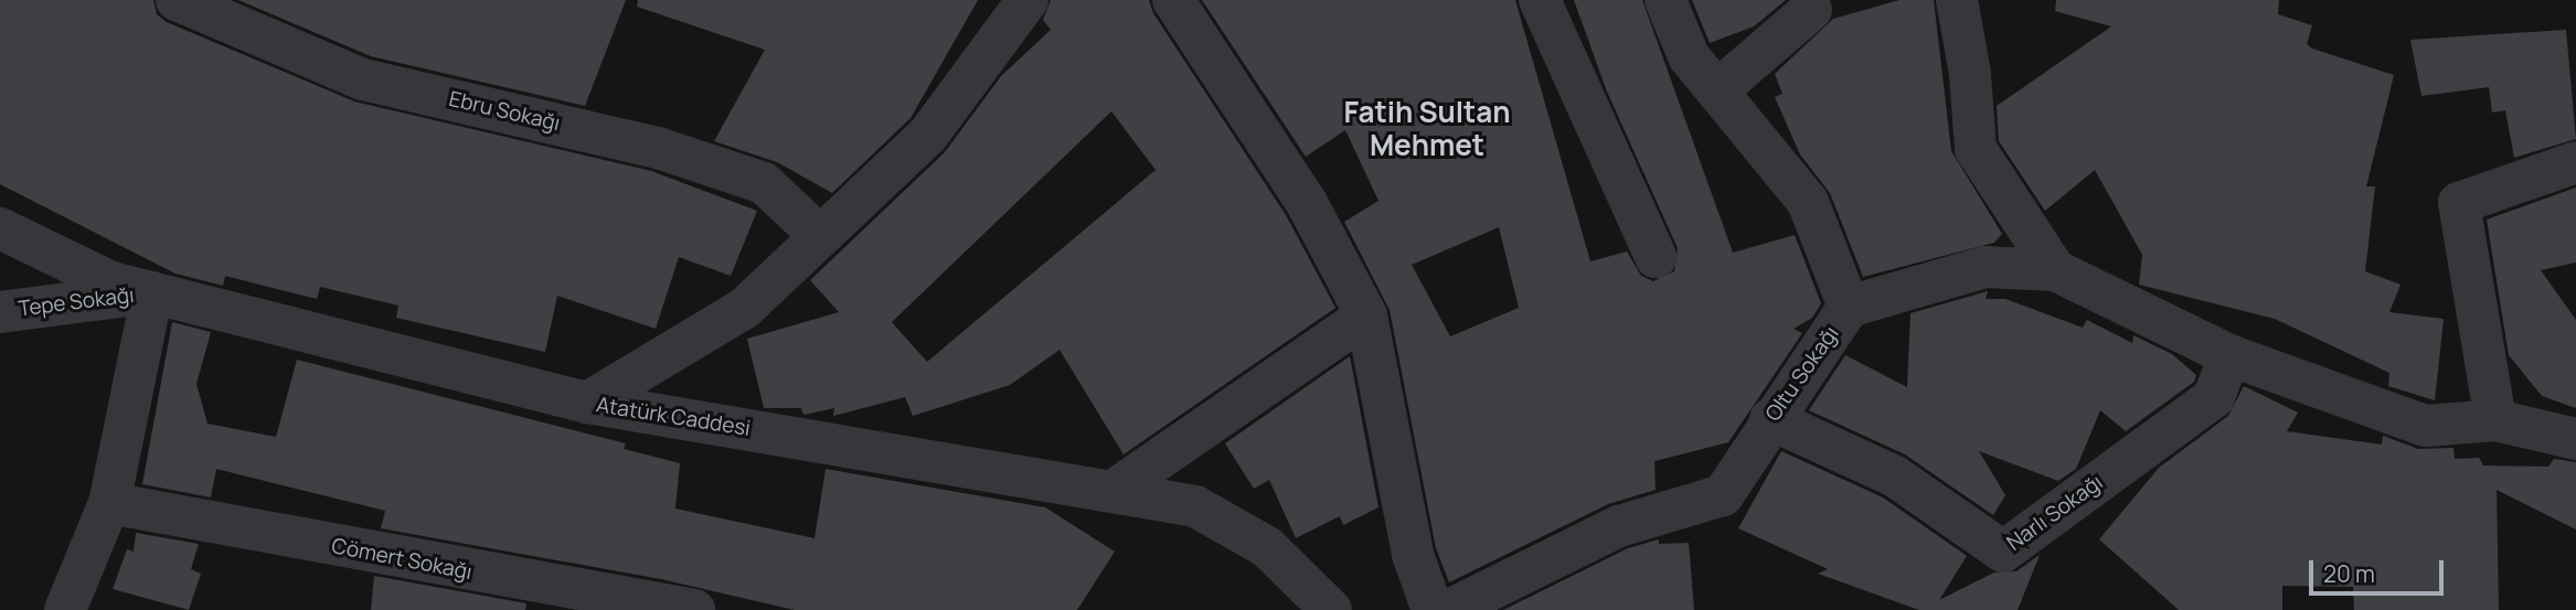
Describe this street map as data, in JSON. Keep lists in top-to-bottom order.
{
  "streets": {
    "street": [
      "Ebru Sokağı",
      "Tepe Sokağı",
      "Oltu Sokağı",
      "Atatürk Caddesi",
      "Narlı Sokağı",
      "Cömert Sokağı"
    ]
  },
  "crossings": [
    ["Tepe Sokağı", "Atatürk Caddesi"],
    ["Oltu Sokağı", "Narlı Sokağı"]
  ],
  "districts": ["Fatih Sultan Mehmet"],
  "scale_bar": "20 m"
}
